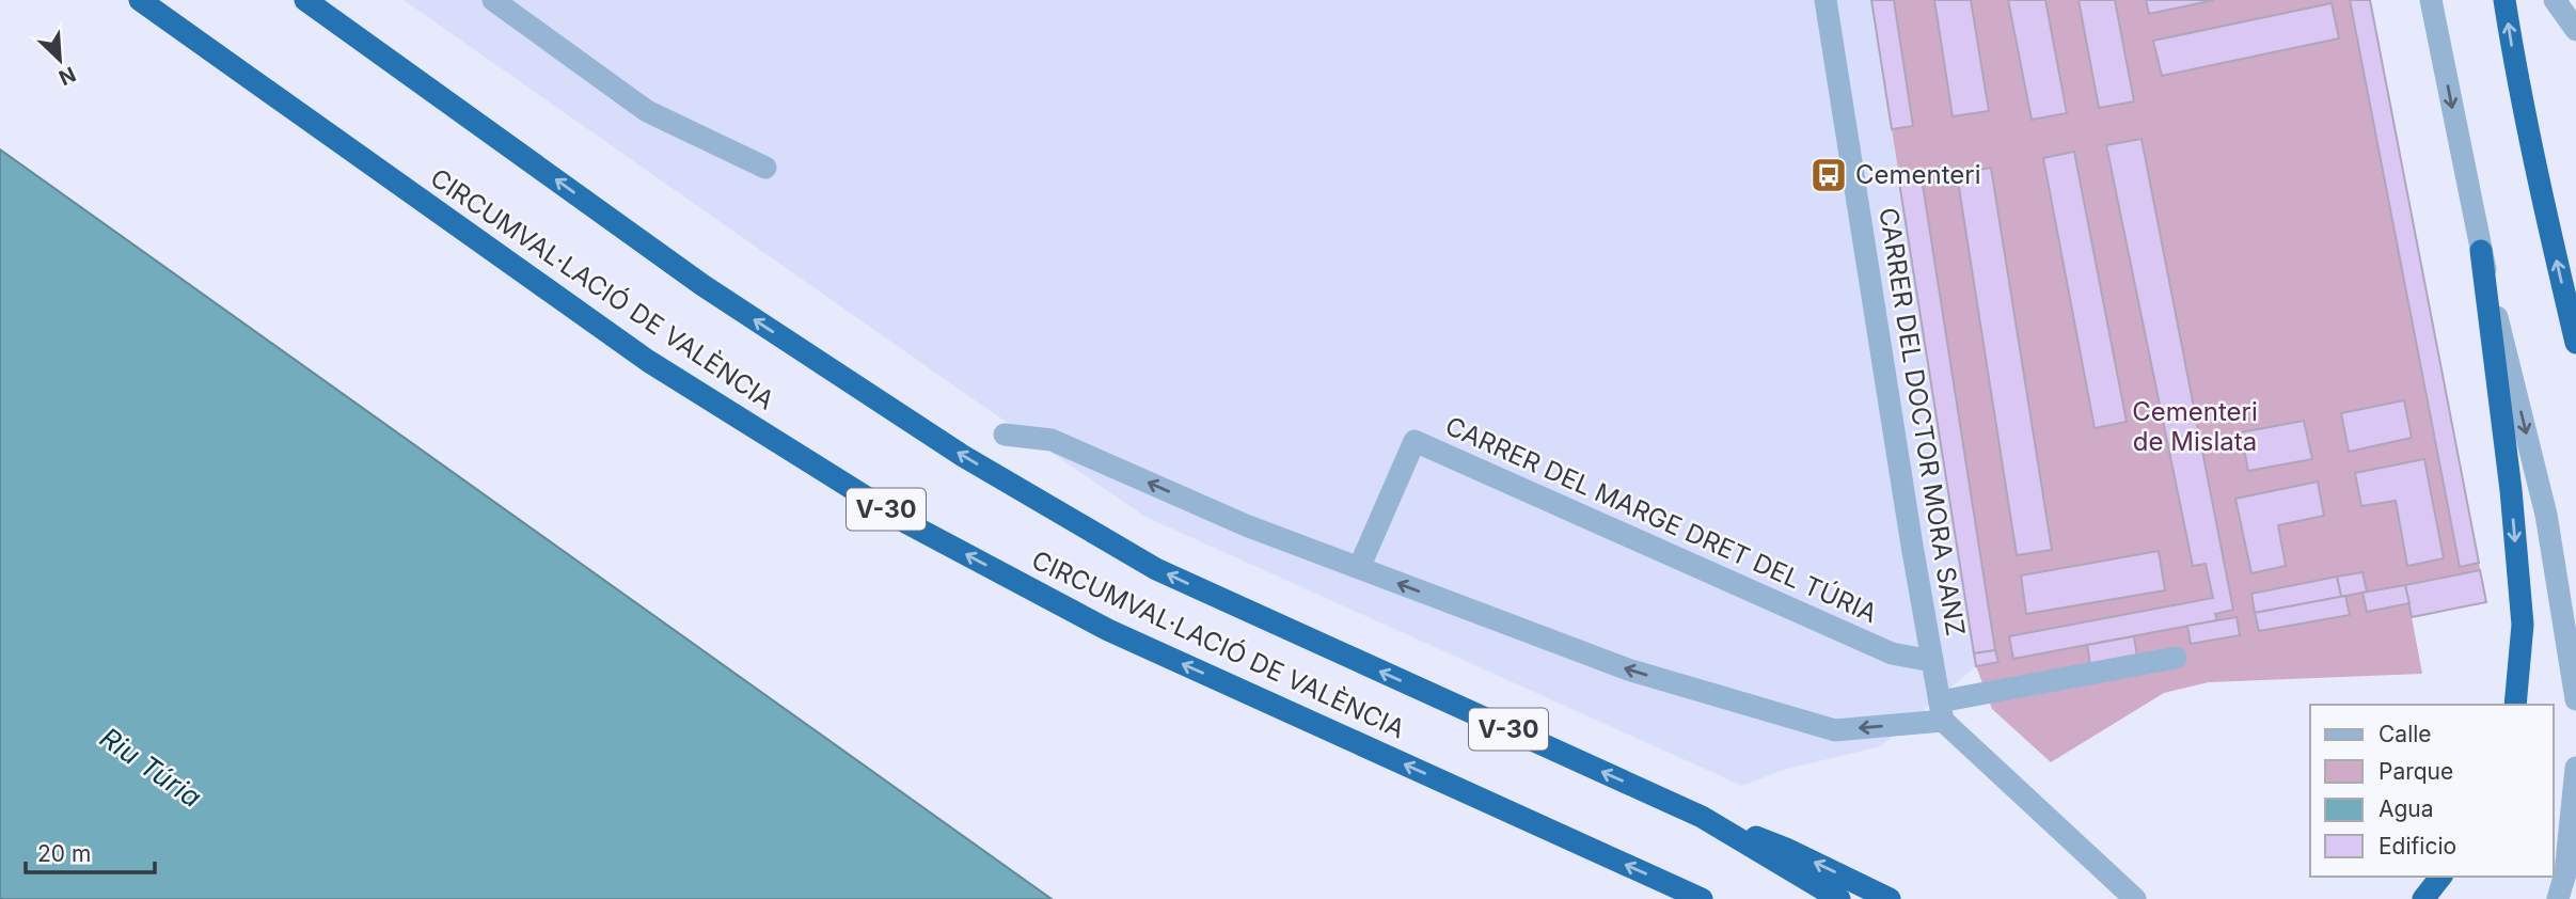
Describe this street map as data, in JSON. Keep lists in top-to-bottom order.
{
  "streets": {
    "highway": ["CIRCUMVAL·LACIÓ DE VALÈNCIA", "V-30"],
    "street": ["CARRER DEL DOCTOR MORA SANZ", "CARRER DEL MARGE DRET DEL TÚRIA"]
  },
  "crossings": [
    ["CARRER DEL DOCTOR MORA SANZ", "CARRER DEL MARGE DRET DEL TÚRIA"]
  ],
  "one_way": ["CIRCUMVAL·LACIÓ DE VALÈNCIA"],
  "water": ["Riu Túria"],
  "parks": ["Cementeri de Mislata"],
  "places": {
    "bus stop": ["Cementeri"]
  },
  "legend": [
    "Calle",
    "Parque",
    "Agua",
    "Edificio"
  ],
  "scale_bar": "20 m",
  "north": "bottom right"
}
